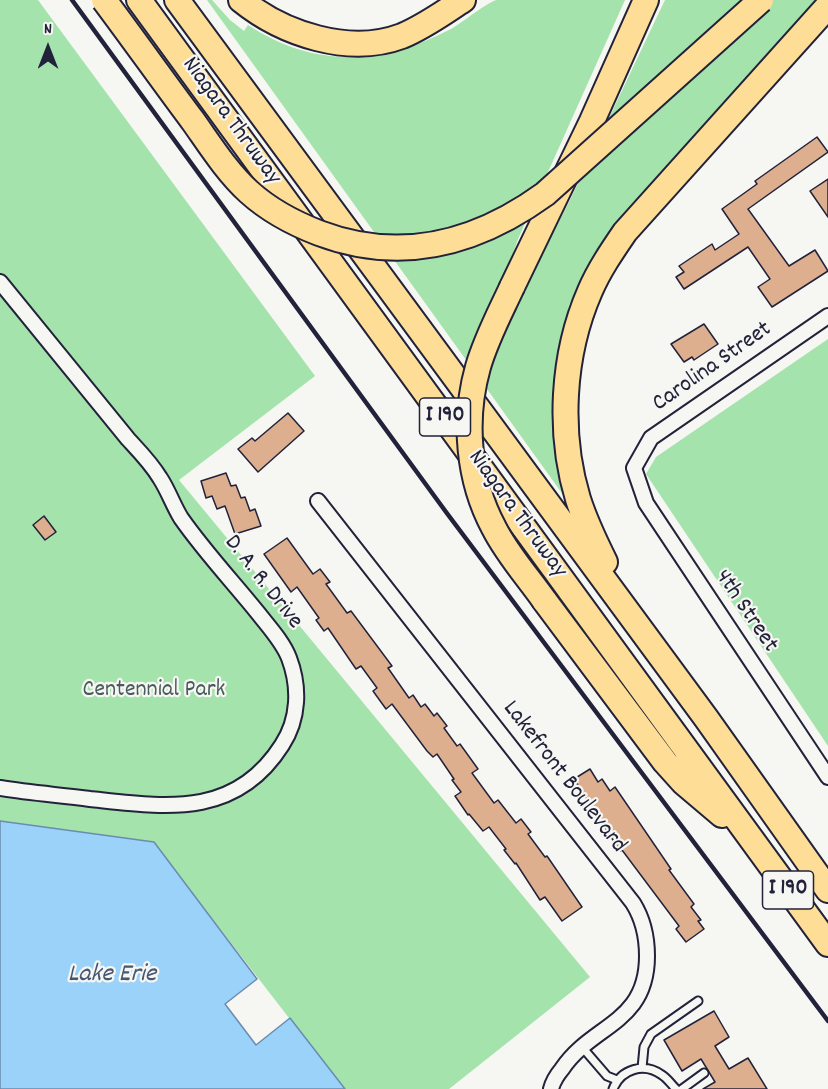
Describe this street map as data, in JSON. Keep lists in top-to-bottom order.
{
  "streets": {
    "highway": ["Niagara Thruway", "I 190"],
    "street": [
      "Carolina Street",
      "D. A. R. Drive",
      "4th Street",
      "Lakefront Boulevard"
    ]
  },
  "crossings": [
    ["Carolina Street", "4th Street"]
  ],
  "water": ["Lake Erie"],
  "parks": ["Centennial Park"],
  "north": "top"
}
